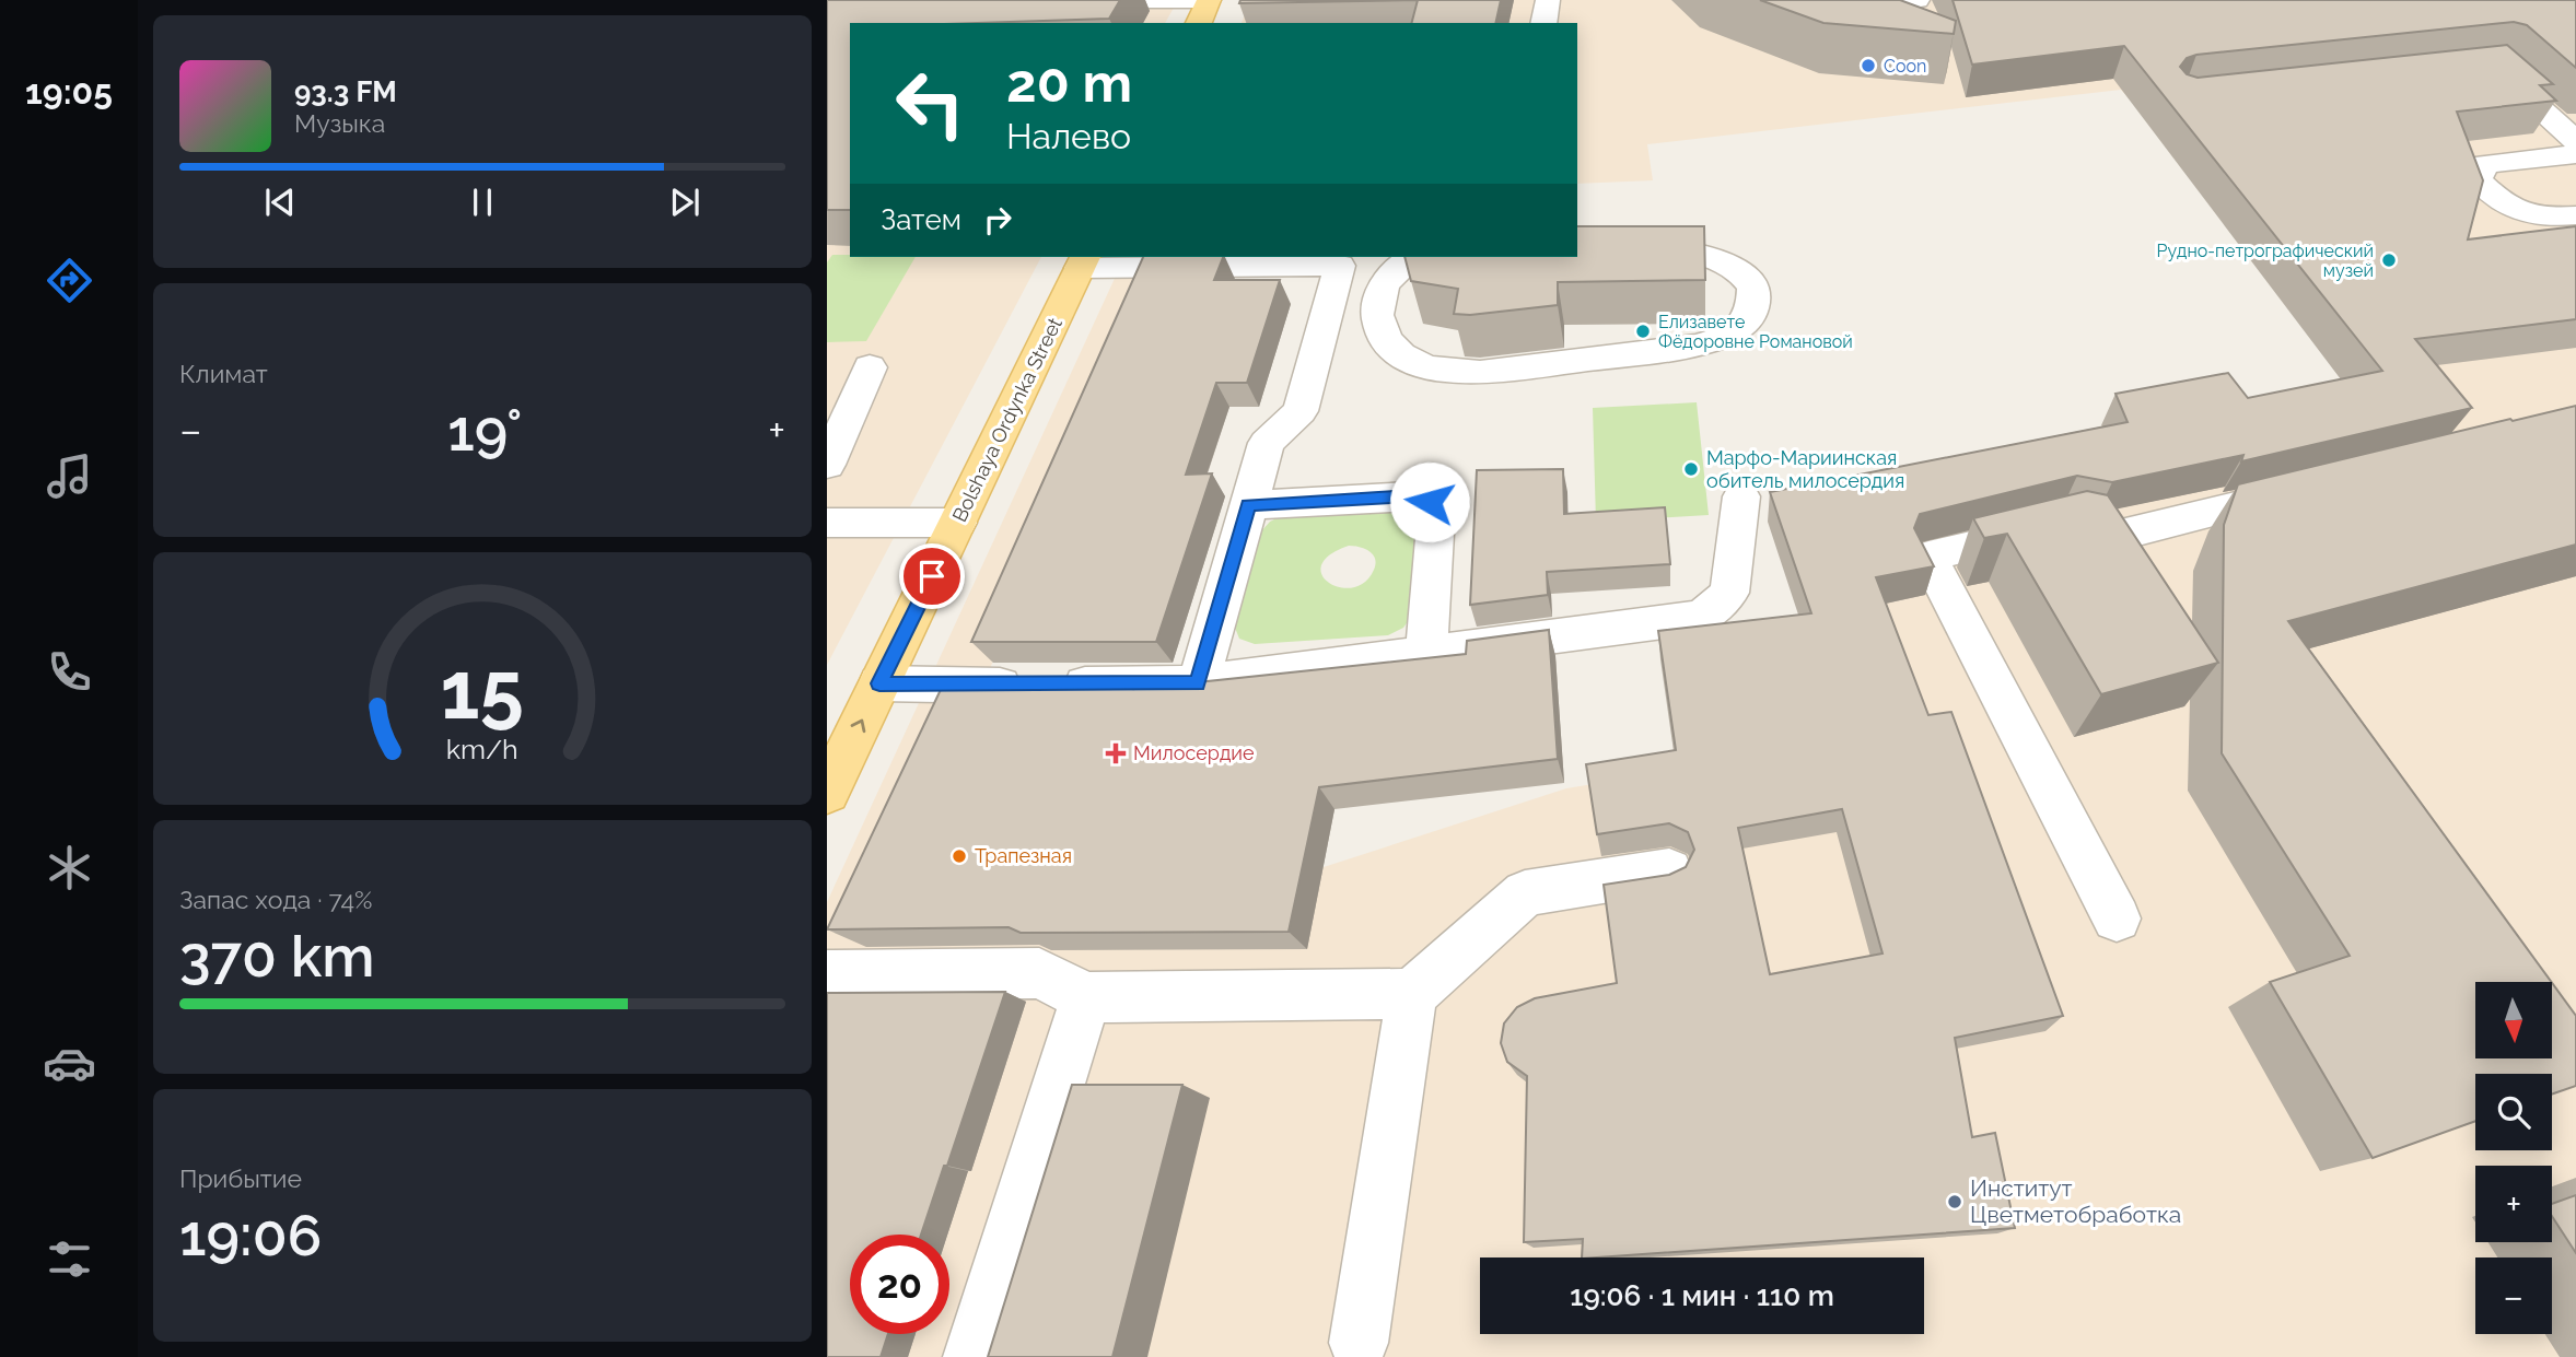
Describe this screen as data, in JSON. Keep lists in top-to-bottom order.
{
  "streets": {
    "main road": ["Bolshaya Ordynka Street"]
  },
  "places": {
    "other": [
      "Coon",
      "Рудно-петрографический музей",
      "Елизавете Фёдоровне Романовой",
      "Марфо-Мариинская обитель милосердия",
      "Трапезная",
      "Институт Цветметобработка"
    ],
    "health": ["Милосердие"]
  },
  "north": "bottom",
  "page": {
    "tabs": "19:05",
    "turn": ["20 m", "Налево"],
    "song": ["93.3 FM", "Музыка"],
    "then": "Затем",
    "tile": [
      "Климат",
      ["Запас хода · 74%", "370 km"],
      ["Прибытие", "19:06"]
    ],
    "heat": ["−", "19°", "+"],
    "map_buttons": ["+", "−"],
    "limit": "20",
    "trip": "19:06 · 1 мин · 110 m",
    "gauge": ["15", "km/h"]
  }
}
